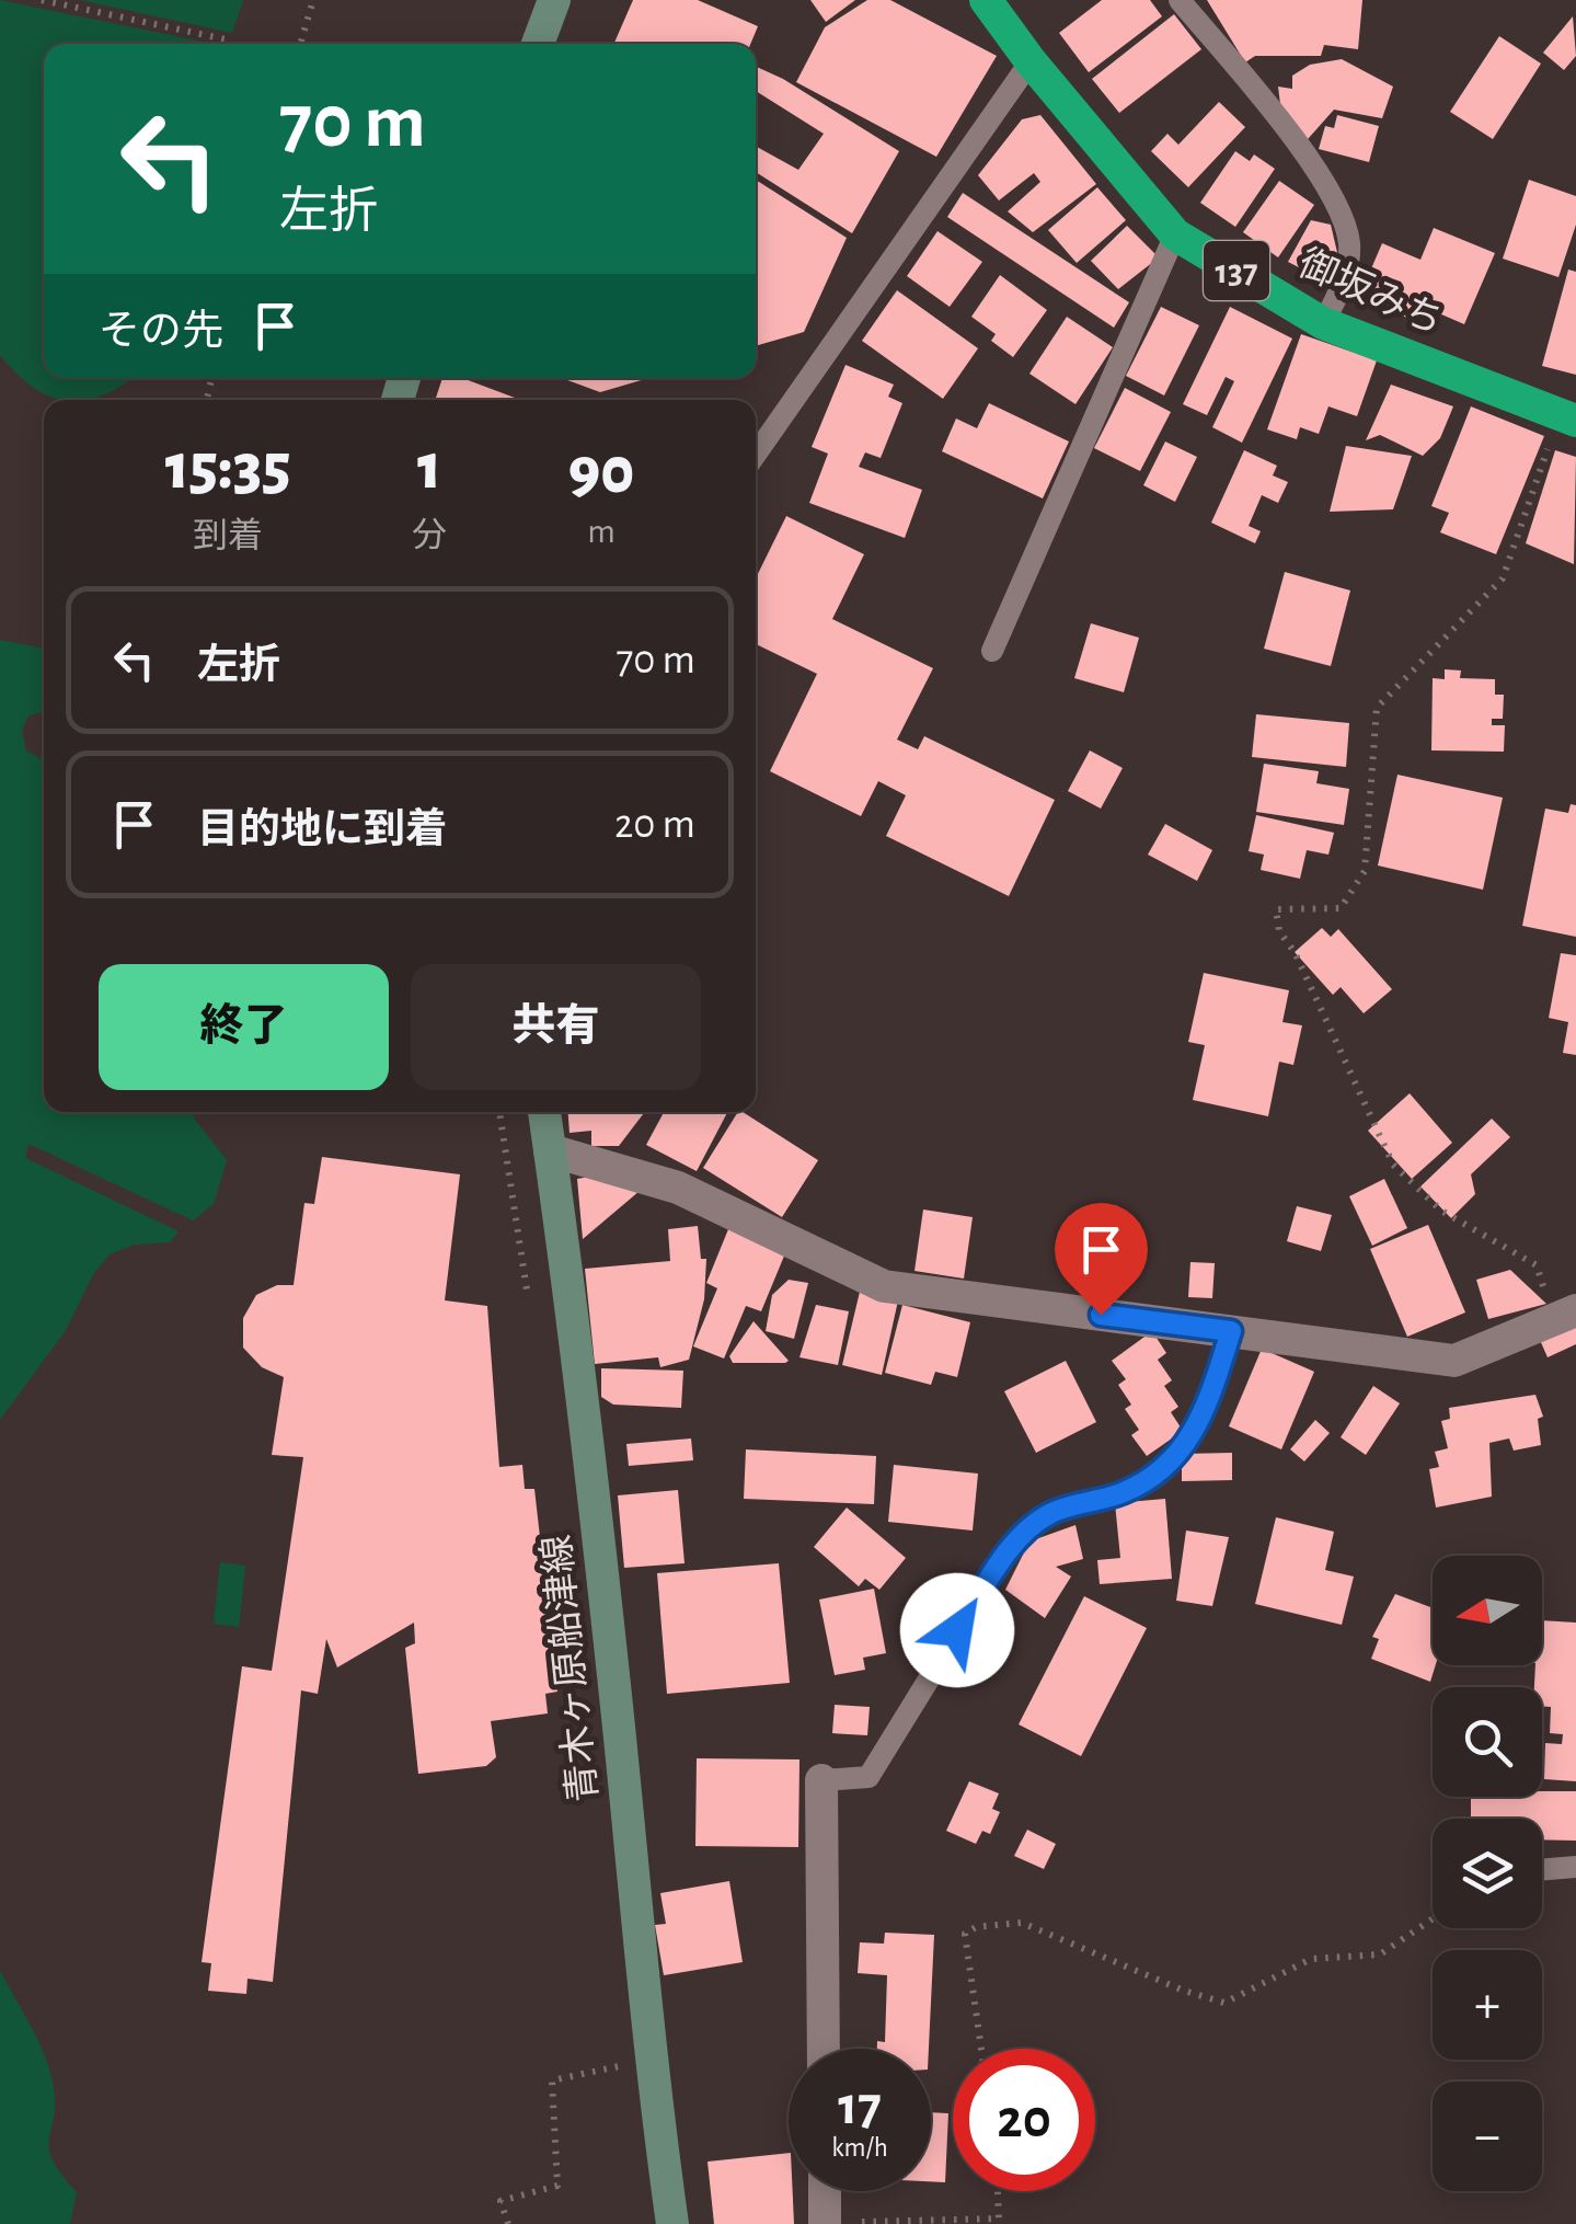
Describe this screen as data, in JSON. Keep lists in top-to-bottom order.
{
  "streets": {
    "highway": ["137", "御坂みち"],
    "main road": ["青木ヶ原船津線"]
  },
  "north": "left",
  "page": {
    "turn": ["70 m", "左折"],
    "then": "その先",
    "eta": [
      "15:35",
      "到着",
      "1",
      "分",
      "90",
      "m"
    ],
    "list": [
      {
        "name": "左折",
        "value": "70 m"
      },
      {
        "name": "目的地に到着",
        "value": "20 m"
      }
    ],
    "buttons": ["終了", "共有"],
    "map_buttons": ["+", "−"],
    "speed": "17 km/h",
    "limit": "20"
  }
}
